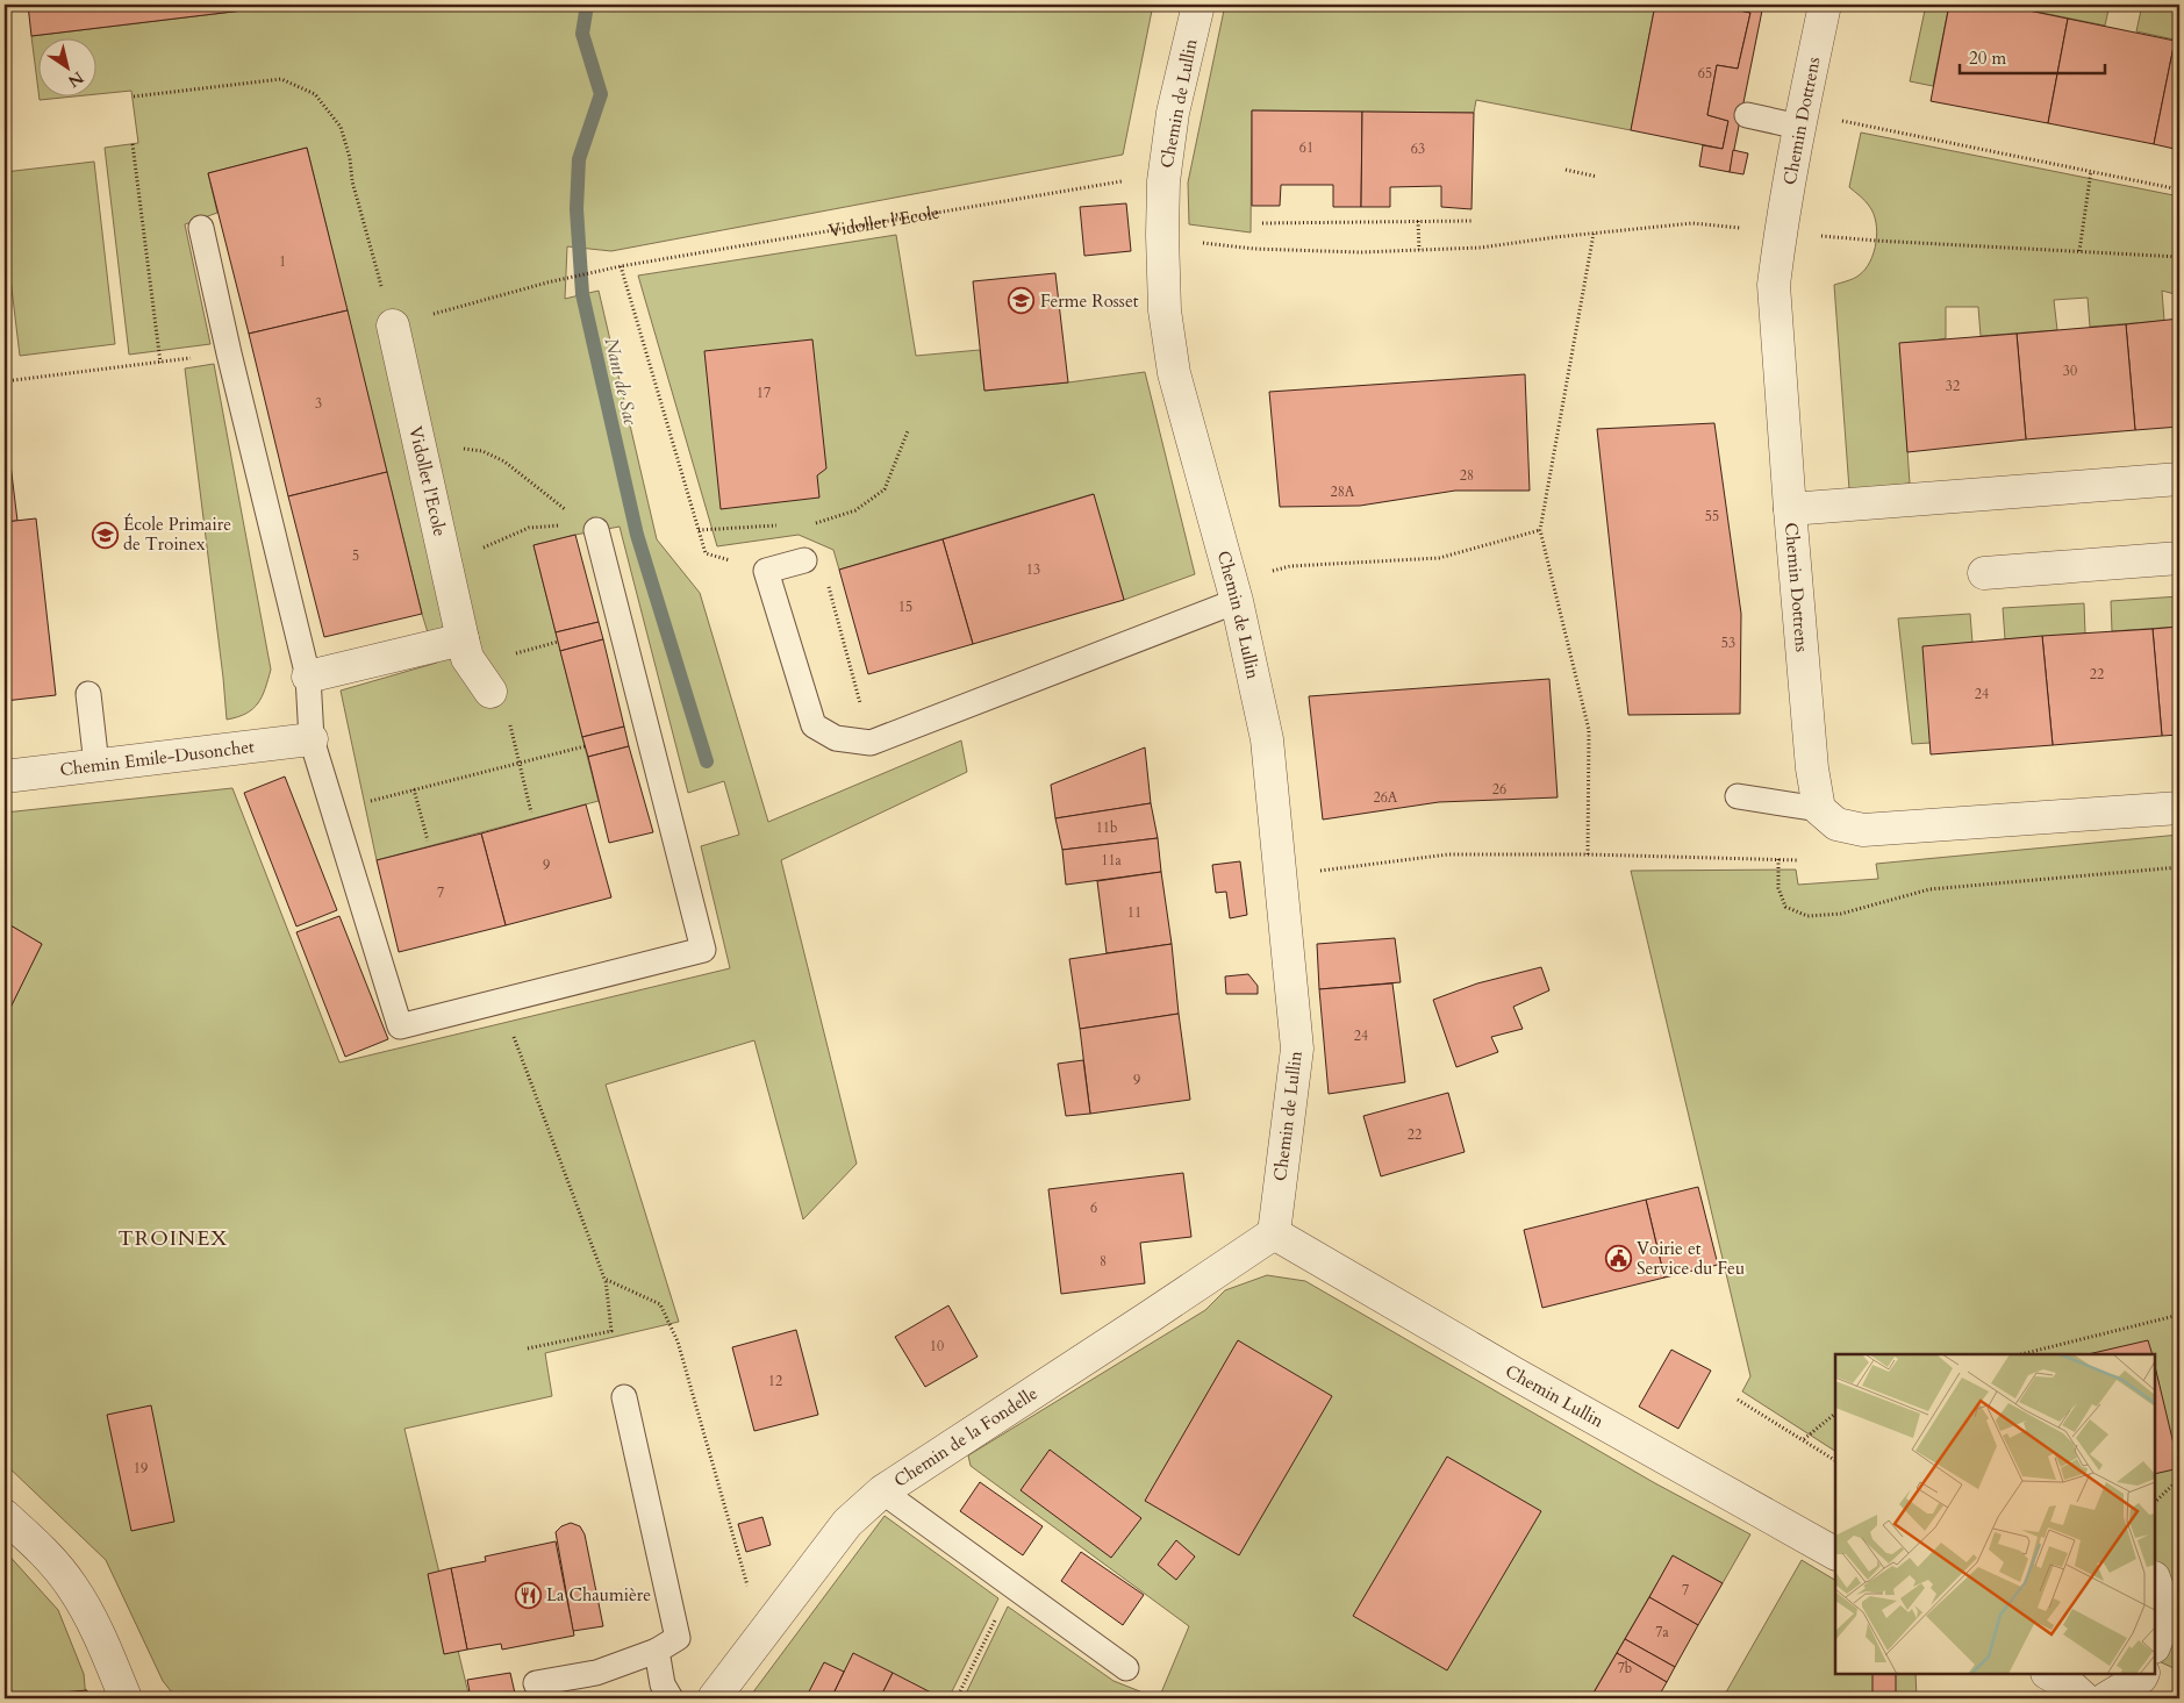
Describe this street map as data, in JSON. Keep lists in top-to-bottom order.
{
  "streets": {
    "street": [
      "Chemin de Lullin",
      "Chemin Dottrens",
      "Vidollet l'Ecole",
      "Chemin Emile-Dusonchet",
      "Chemin Lullin",
      "Chemin de la Fondelle"
    ]
  },
  "crossings": [
    ["Chemin de Lullin", "Vidollet l'Ecole"],
    ["Chemin de Lullin", "Chemin Lullin"],
    ["Chemin de Lullin", "Chemin de la Fondelle"],
    ["Chemin Lullin", "Chemin de la Fondelle"]
  ],
  "districts": ["TROINEX"],
  "water": ["Nant de Sac"],
  "places": {
    "school or university": ["Ferme Rosset", "École Primaire de Troinex"],
    "public building": ["Voirie et Service du Feu"],
    "restaurant": ["La Chaumière"]
  },
  "house_numbers": [
    "65",
    "61",
    "63",
    "1",
    "30",
    "32",
    "17",
    "3",
    "28",
    "28A",
    "55",
    "5",
    "13",
    "15",
    "53",
    "22",
    "24",
    "26",
    "26A",
    "11b",
    "11a",
    "9",
    "7",
    "11",
    "24",
    "9",
    "22",
    "6",
    "8",
    "10",
    "12",
    "19",
    "7",
    "7a",
    "7b"
  ],
  "scale_bar": "20 m",
  "north": "bottom right"
}
